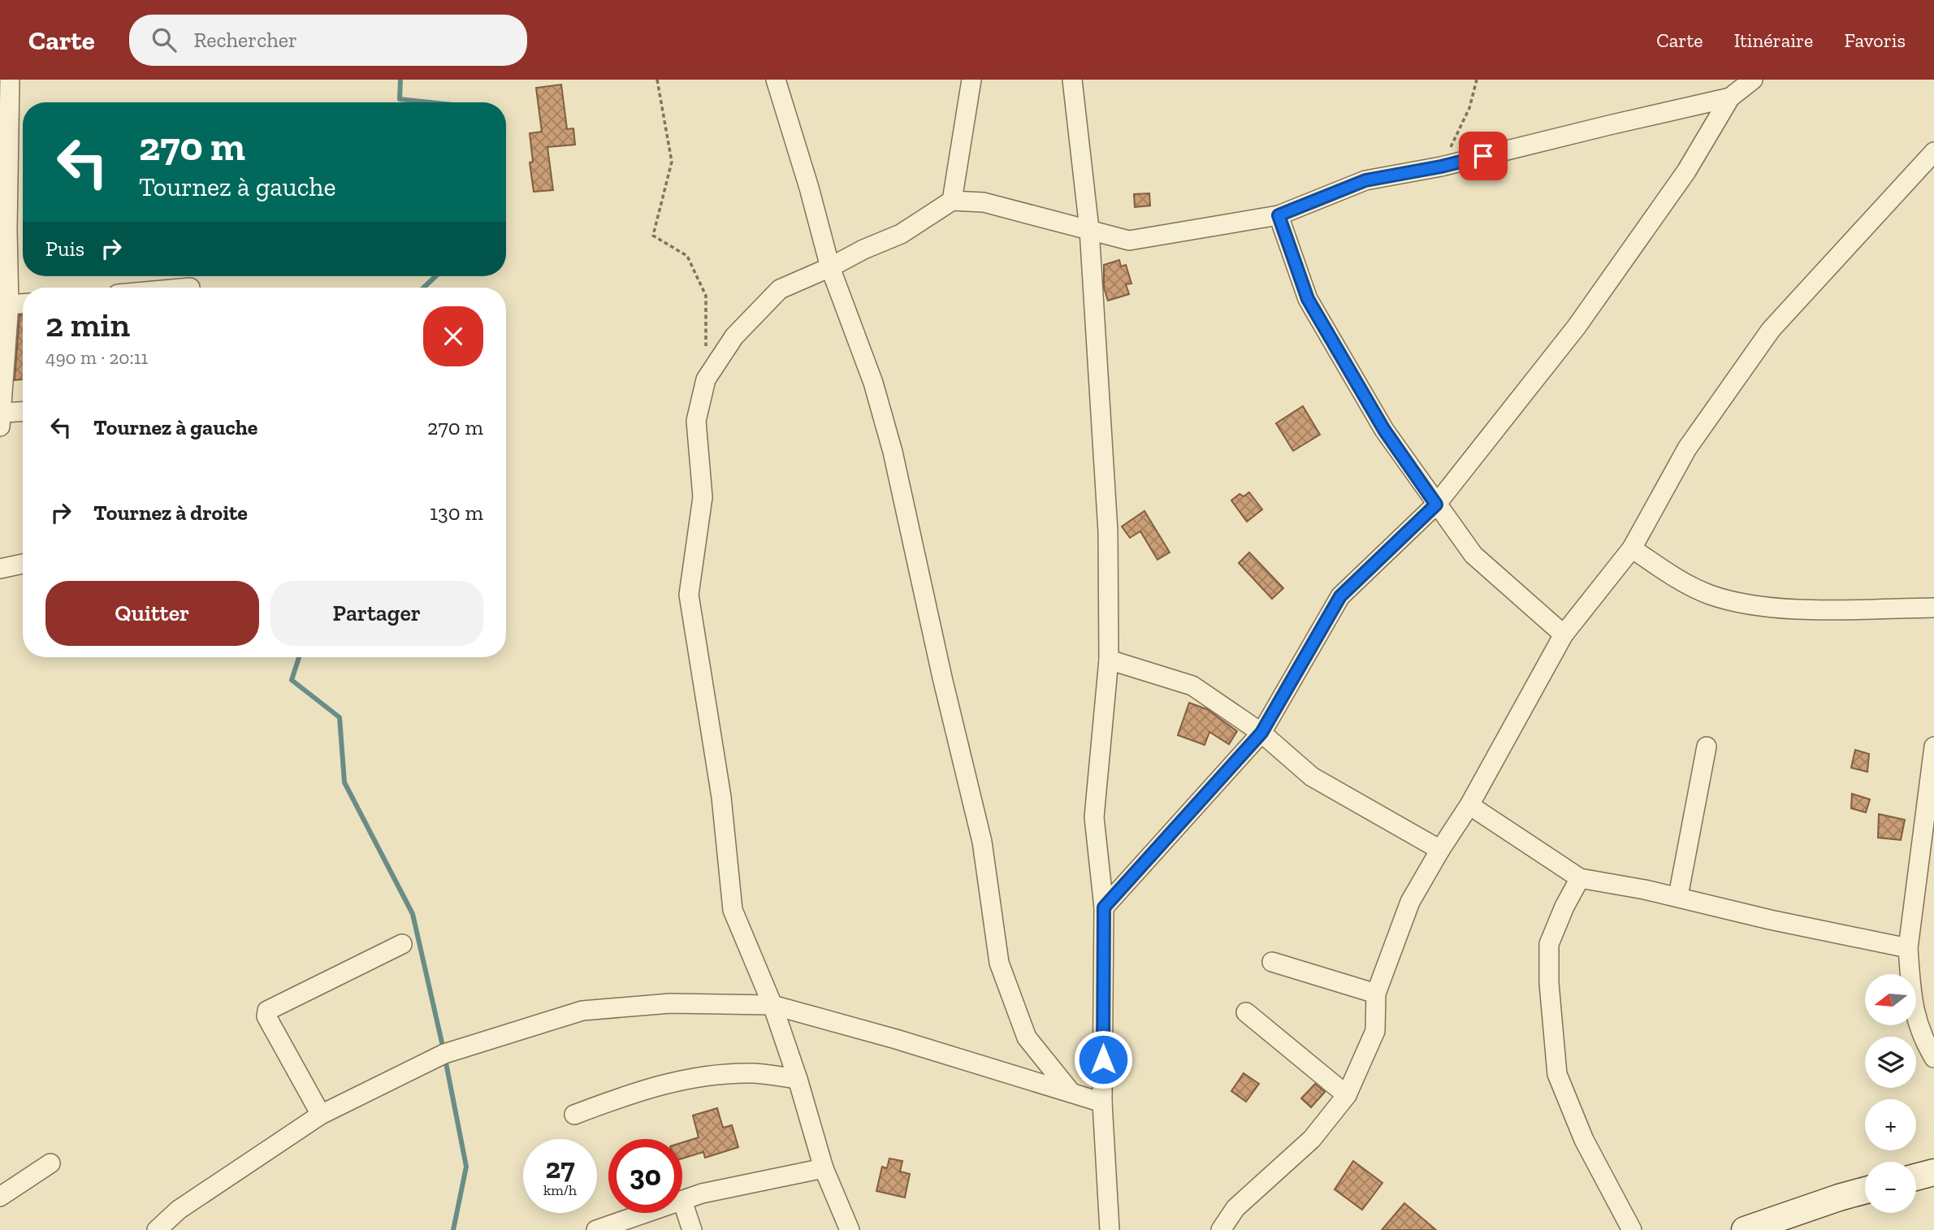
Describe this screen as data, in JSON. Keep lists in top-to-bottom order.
{
  "north": "left",
  "page": {
    "header": "Carte",
    "search": "Rechercher",
    "nav": ["Carte", "Itinéraire", "Favoris"],
    "turn": ["270 m", "Tournez à gauche"],
    "then": "Puis",
    "heading": ["2 min", "490 m · 20:11"],
    "list": [
      {
        "name": "Tournez à gauche",
        "value": "270 m"
      },
      {
        "name": "Tournez à droite",
        "value": "130 m"
      }
    ],
    "buttons": ["Quitter", "Partager"],
    "map_buttons": ["+", "−"],
    "speed": "27 km/h",
    "limit": "30"
  }
}
